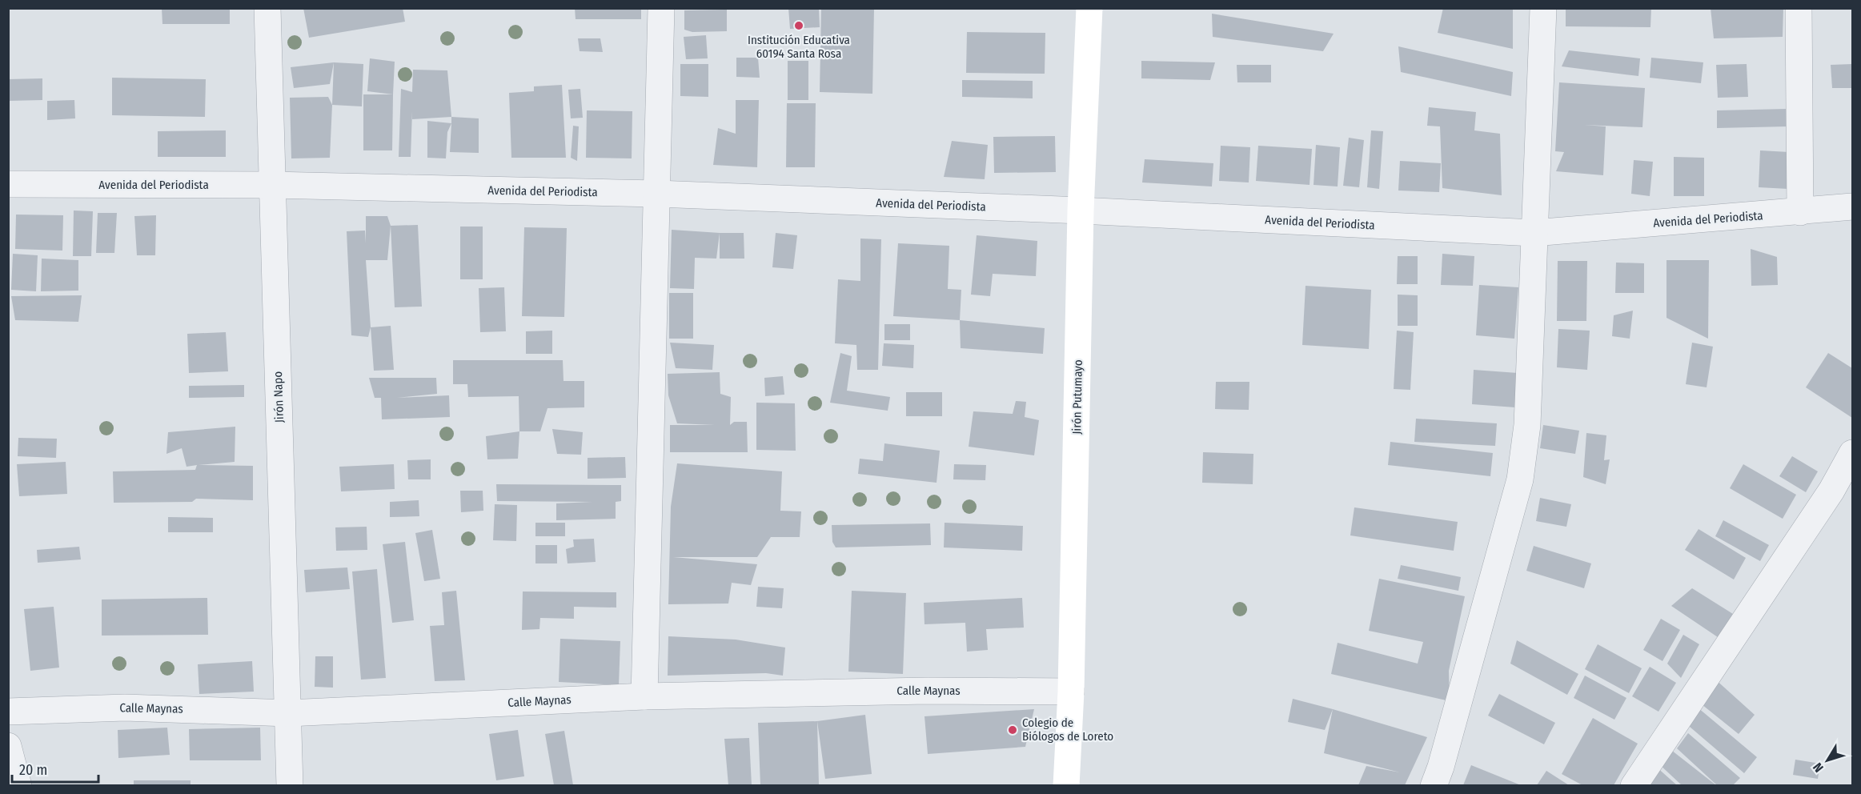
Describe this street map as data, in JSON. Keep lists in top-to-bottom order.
{
  "streets": {
    "street": [
      "Avenida del Periodista",
      "Jirón Napo",
      "Jirón Putumayo",
      "Calle Maynas"
    ]
  },
  "crossings": [
    ["Avenida del Periodista", "Jirón Napo"],
    ["Avenida del Periodista", "Jirón Putumayo"],
    ["Jirón Napo", "Calle Maynas"],
    ["Jirón Putumayo", "Calle Maynas"]
  ],
  "places": ["Institución Educativa 60194 Santa Rosa", "Colegio de Biólogos de Loreto"],
  "scale_bar": "20 m",
  "north": "bottom left"
}
